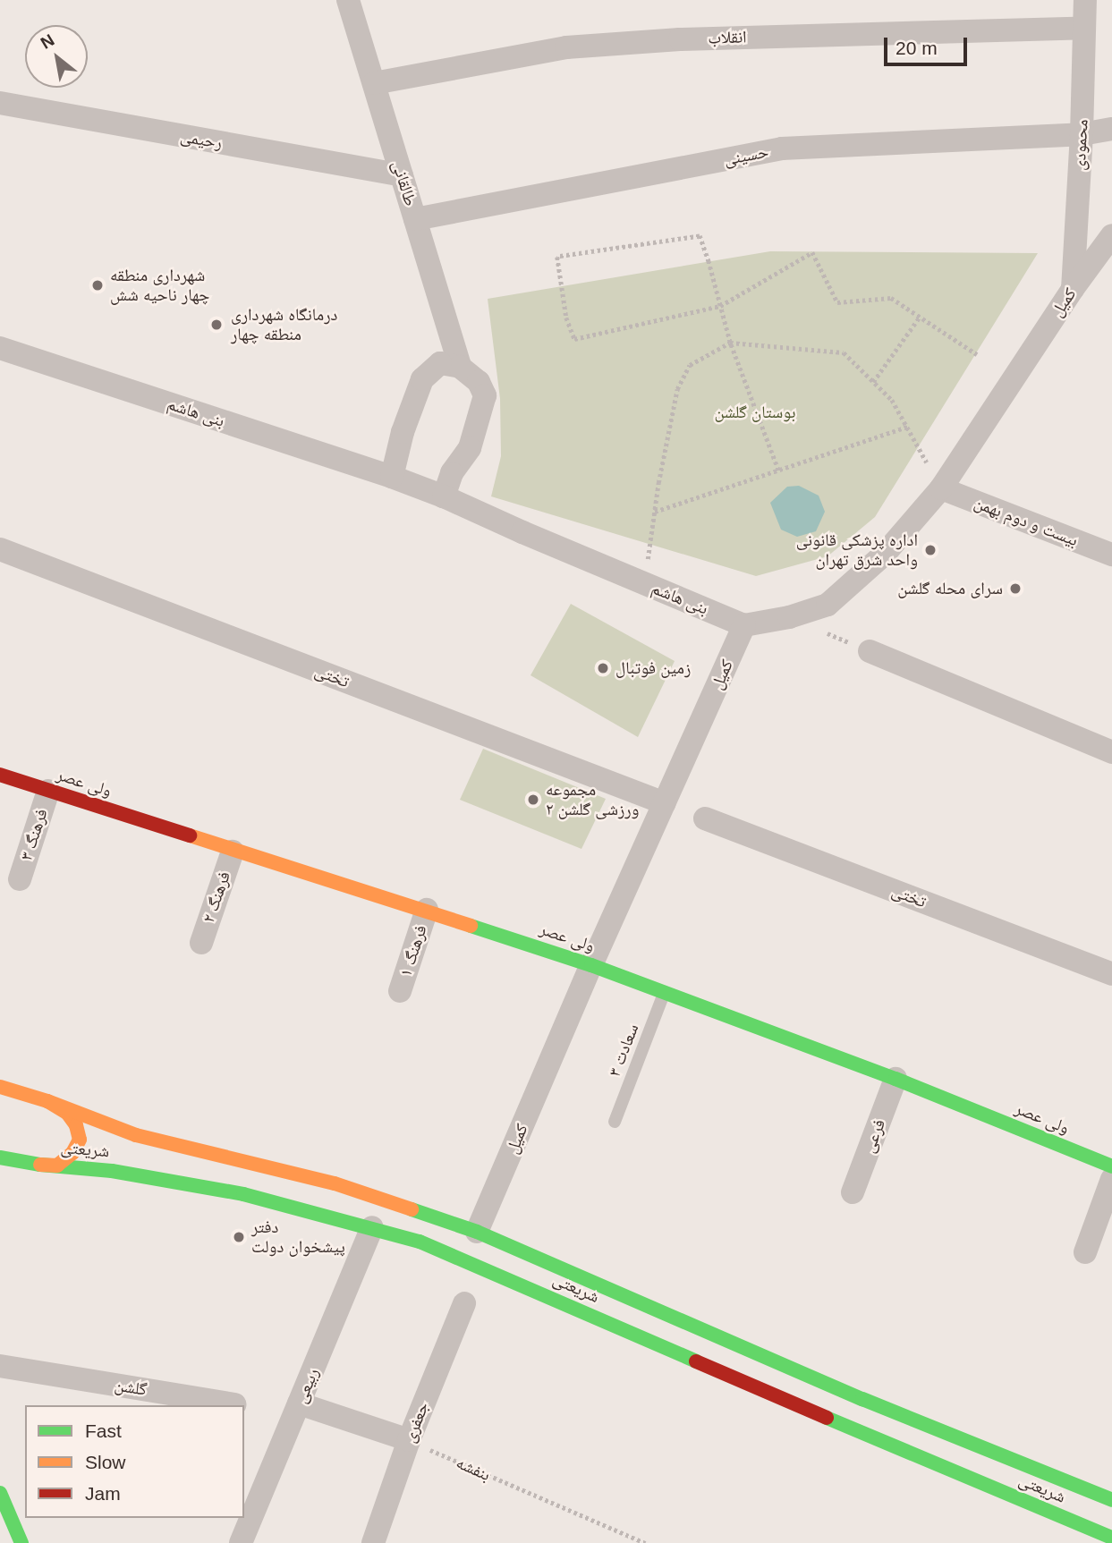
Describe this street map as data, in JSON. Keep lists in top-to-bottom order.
{
  "streets": {
    "main road": ["ولی عصر", "شریعتی"],
    "street": [
      "انقلاب",
      "رحیمی",
      "محمودی",
      "حسینی",
      "طالقانی",
      "کمیل",
      "بنی هاشم",
      "بیست و دوم بهمن",
      "تختی",
      "فرهنگ ۳",
      "فرهنگ ۲",
      "فرهنگ ۱",
      "فرعی",
      "ربیعی",
      "گلشن",
      "جعفری"
    ],
    "lane": ["سعادت ۳"],
    "path": ["بنفشه"]
  },
  "crossings": [
    ["انقلاب", "محمودی"],
    ["انقلاب", "طالقانی"],
    ["رحیمی", "طالقانی"],
    ["محمودی", "حسینی"],
    ["محمودی", "کمیل"],
    ["حسینی", "طالقانی"],
    ["کمیل", "بنی هاشم"],
    ["کمیل", "بیست و دوم بهمن"],
    ["کمیل", "تختی"],
    ["کمیل", "ولی عصر"],
    ["کمیل", "شریعتی"],
    ["ولی عصر", "فرهنگ ۳"],
    ["ولی عصر", "فرهنگ ۲"],
    ["ولی عصر", "فرهنگ ۱"],
    ["ولی عصر", "سعادت ۳"],
    ["ولی عصر", "فرعی"],
    ["شریعتی", "ربیعی"],
    ["جعفری", "بنفشه"]
  ],
  "parks": ["بوستان گلشن"],
  "places": [
    "شهرداری منطقه چهار ناحیه شش",
    "درمانگاه شهرداری منطقه چهار",
    "اداره پزشكی قانونی واحد شرق تهران",
    "سرای محله گلشن",
    "زمین فوتبال",
    "مجموعه ورزشی گلشن ۲",
    "دفتر پیشخوان دولت"
  ],
  "legend": ["Fast", "Slow", "Jam"],
  "scale_bar": "20 m",
  "north": "top left"
}
